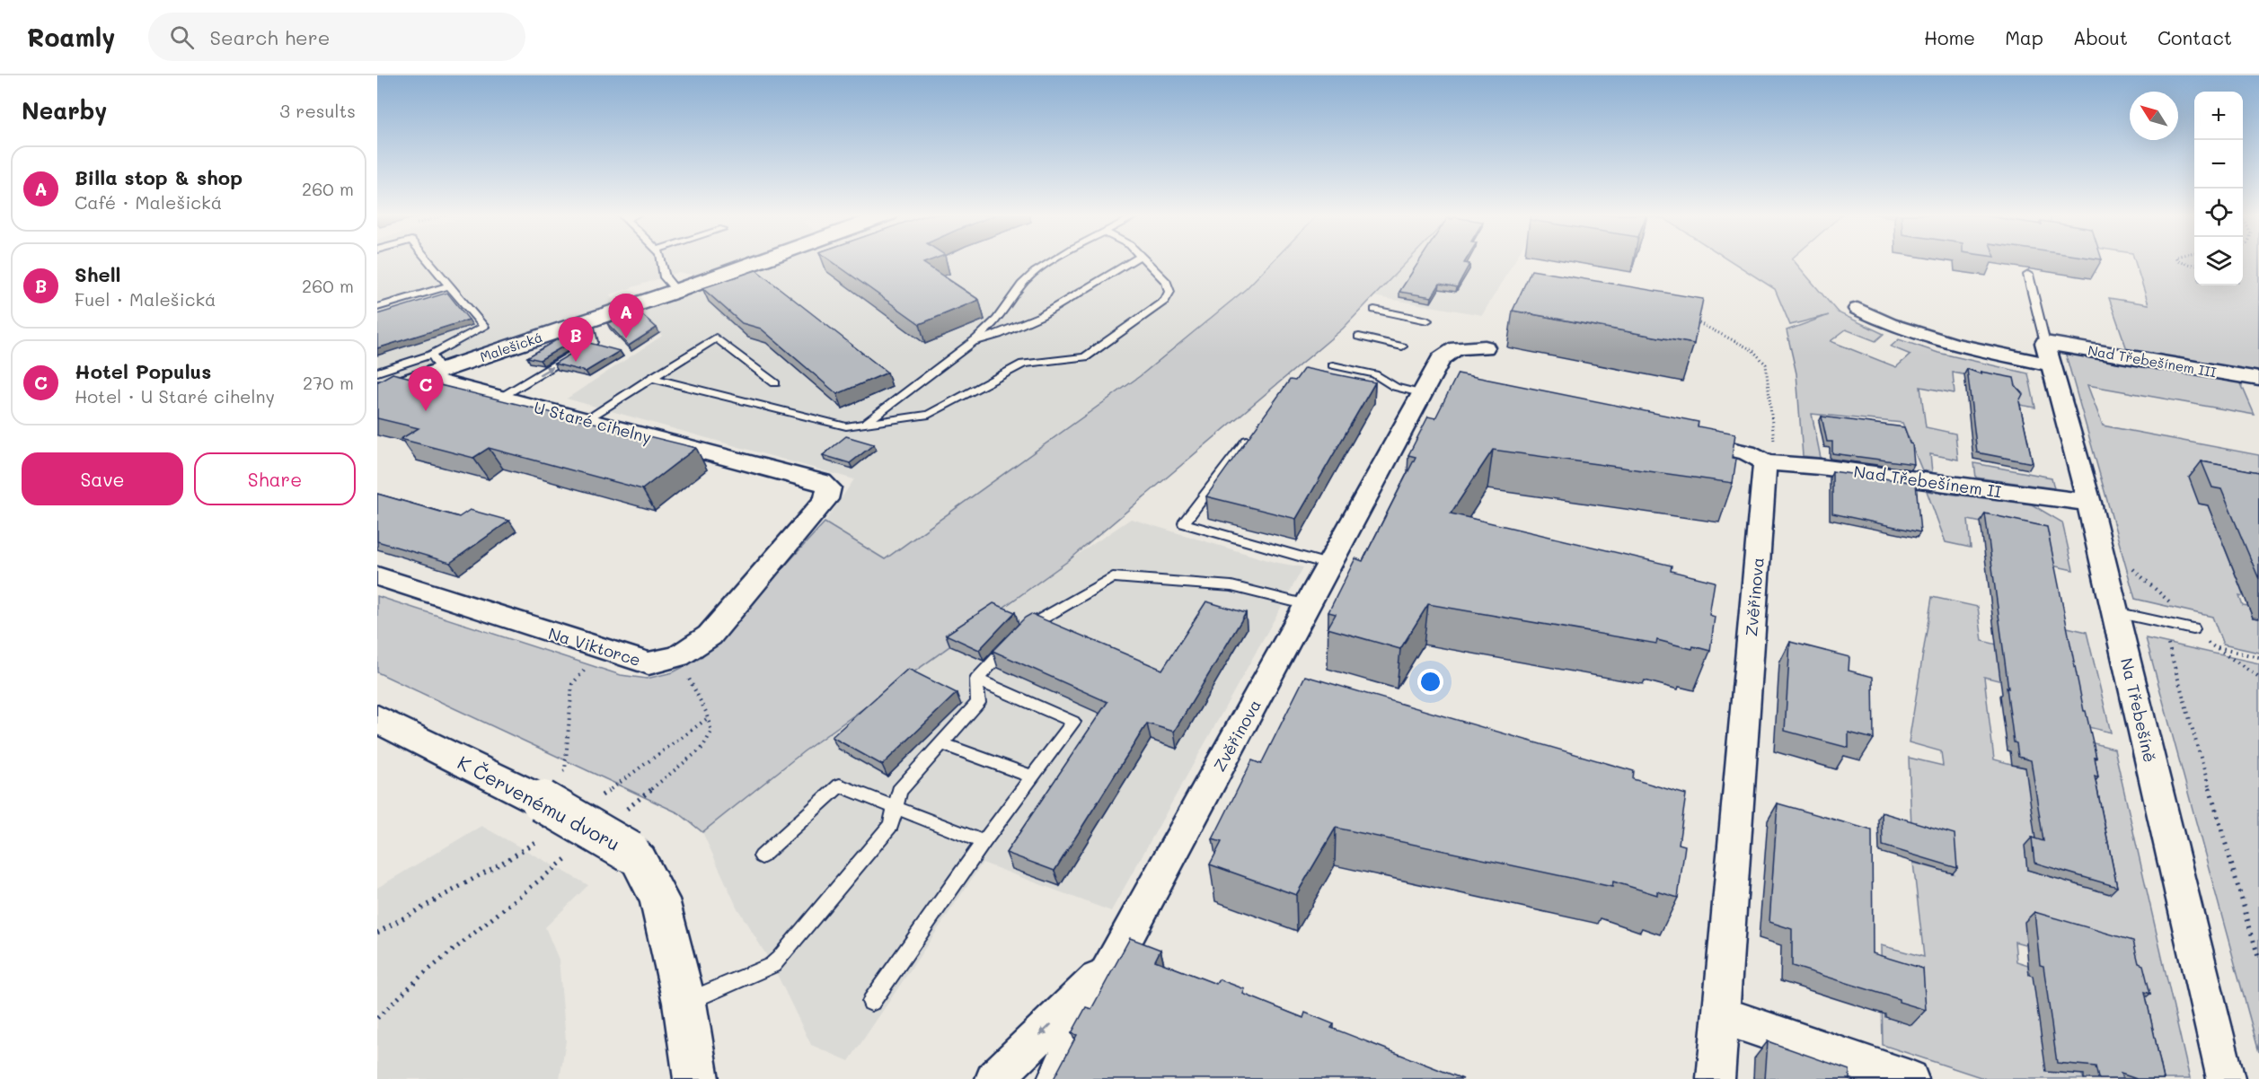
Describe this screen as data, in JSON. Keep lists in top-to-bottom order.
{
  "streets": {
    "street": [
      "Malešická",
      "Nad Třebešínem III",
      "U Staré cihelny",
      "Nad Třebešínem II",
      "Zvěřinova",
      "Na Viktorce",
      "Na Třebešíně",
      "K Červenému dvoru"
    ]
  },
  "crossings": [
    ["Malešická", "U Staré cihelny"],
    ["Nad Třebešínem III", "Na Třebešíně"],
    ["U Staré cihelny", "Na Viktorce"],
    ["Nad Třebešínem II", "Zvěřinova"],
    ["Nad Třebešínem II", "Na Třebešíně"]
  ],
  "north": "top left",
  "page": {
    "header": "Roamly",
    "search": "Search here",
    "nav": [
      "Home",
      "Map",
      "About",
      "Contact"
    ],
    "heading": ["Nearby", "3 results"],
    "map_buttons": ["+", "−"],
    "list": [
      {
        "mark": "A",
        "name": "Billa stop & shop",
        "note": "Café · Malešická",
        "value": "260 m"
      },
      {
        "mark": "B",
        "name": "Shell",
        "note": "Fuel · Malešická",
        "value": "260 m"
      },
      {
        "mark": "C",
        "name": "Hotel Populus",
        "note": "Hotel · U Staré cihelny",
        "value": "270 m"
      }
    ],
    "pins": ["A", "B", "C"],
    "buttons": ["Save", "Share"]
  }
}
